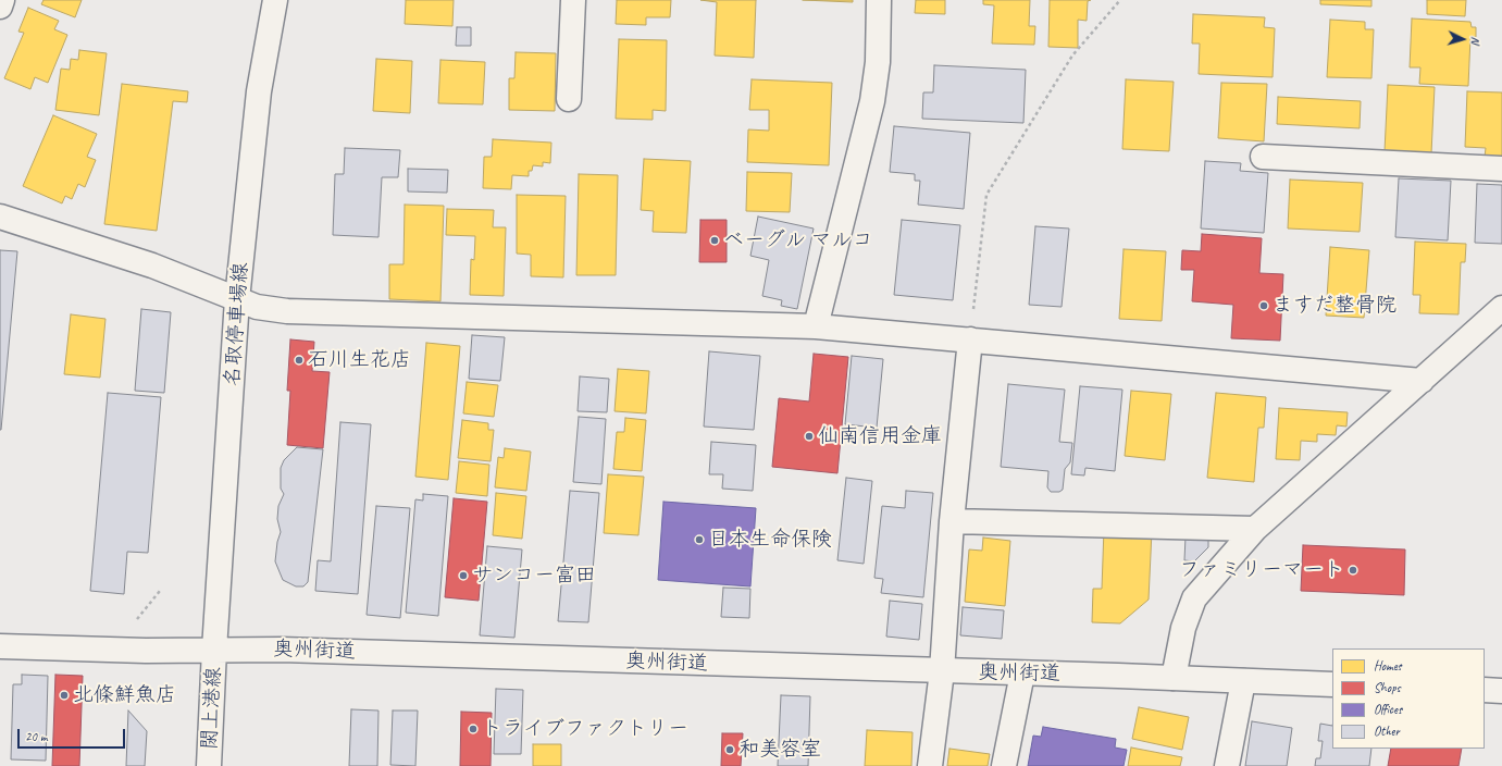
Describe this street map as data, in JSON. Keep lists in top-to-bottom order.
{
  "streets": {
    "street": ["名取停車場線", "奥州街道", "閖上港線"]
  },
  "crossings": [
    ["名取停車場線", "奥州街道"],
    ["名取停車場線", "閖上港線"],
    ["奥州街道", "閖上港線"]
  ],
  "places": [
    "ベーグル マルコ",
    "ますだ整骨院",
    "石川生花店",
    "仙南信用金庫",
    "日本生命保険",
    "ファミリーマート",
    "サンコー富田",
    "北條鮮魚店",
    "トライブファクトリー",
    "和美容室"
  ],
  "legend": [
    "Homes",
    "Shops",
    "Offices",
    "Other"
  ],
  "scale_bar": "20 m",
  "north": "right"
}
